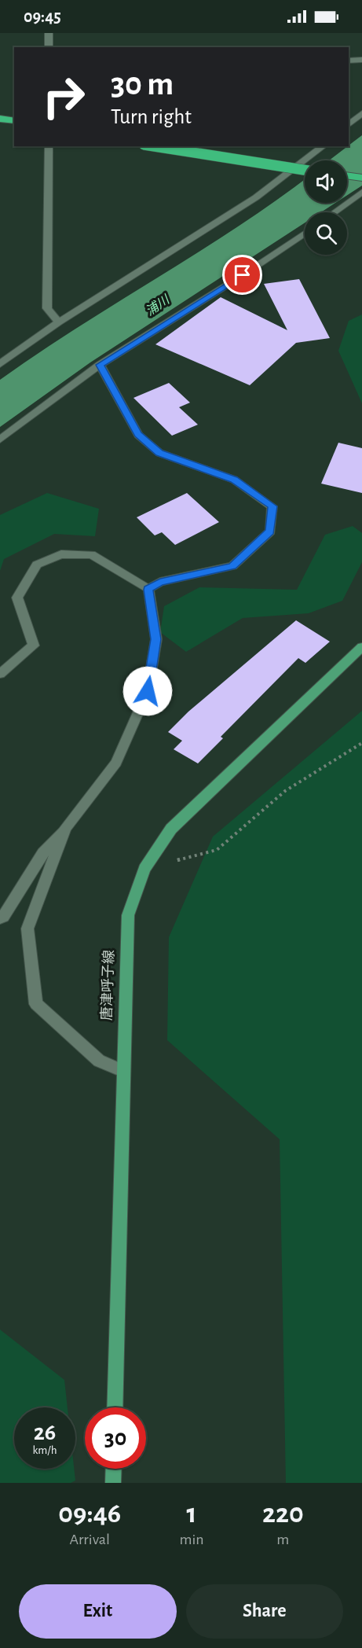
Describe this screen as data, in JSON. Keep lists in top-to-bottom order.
{
  "streets": {
    "main road": ["唐津呼子線"]
  },
  "water": ["浦川"],
  "page": {
    "status": "09:45",
    "turn": ["30 m", "Turn right"],
    "speed": "26 km/h",
    "limit": "30",
    "eta": [
      "09:46",
      "Arrival",
      "1",
      "min",
      "220",
      "m"
    ],
    "buttons": ["Exit", "Share"]
  }
}
